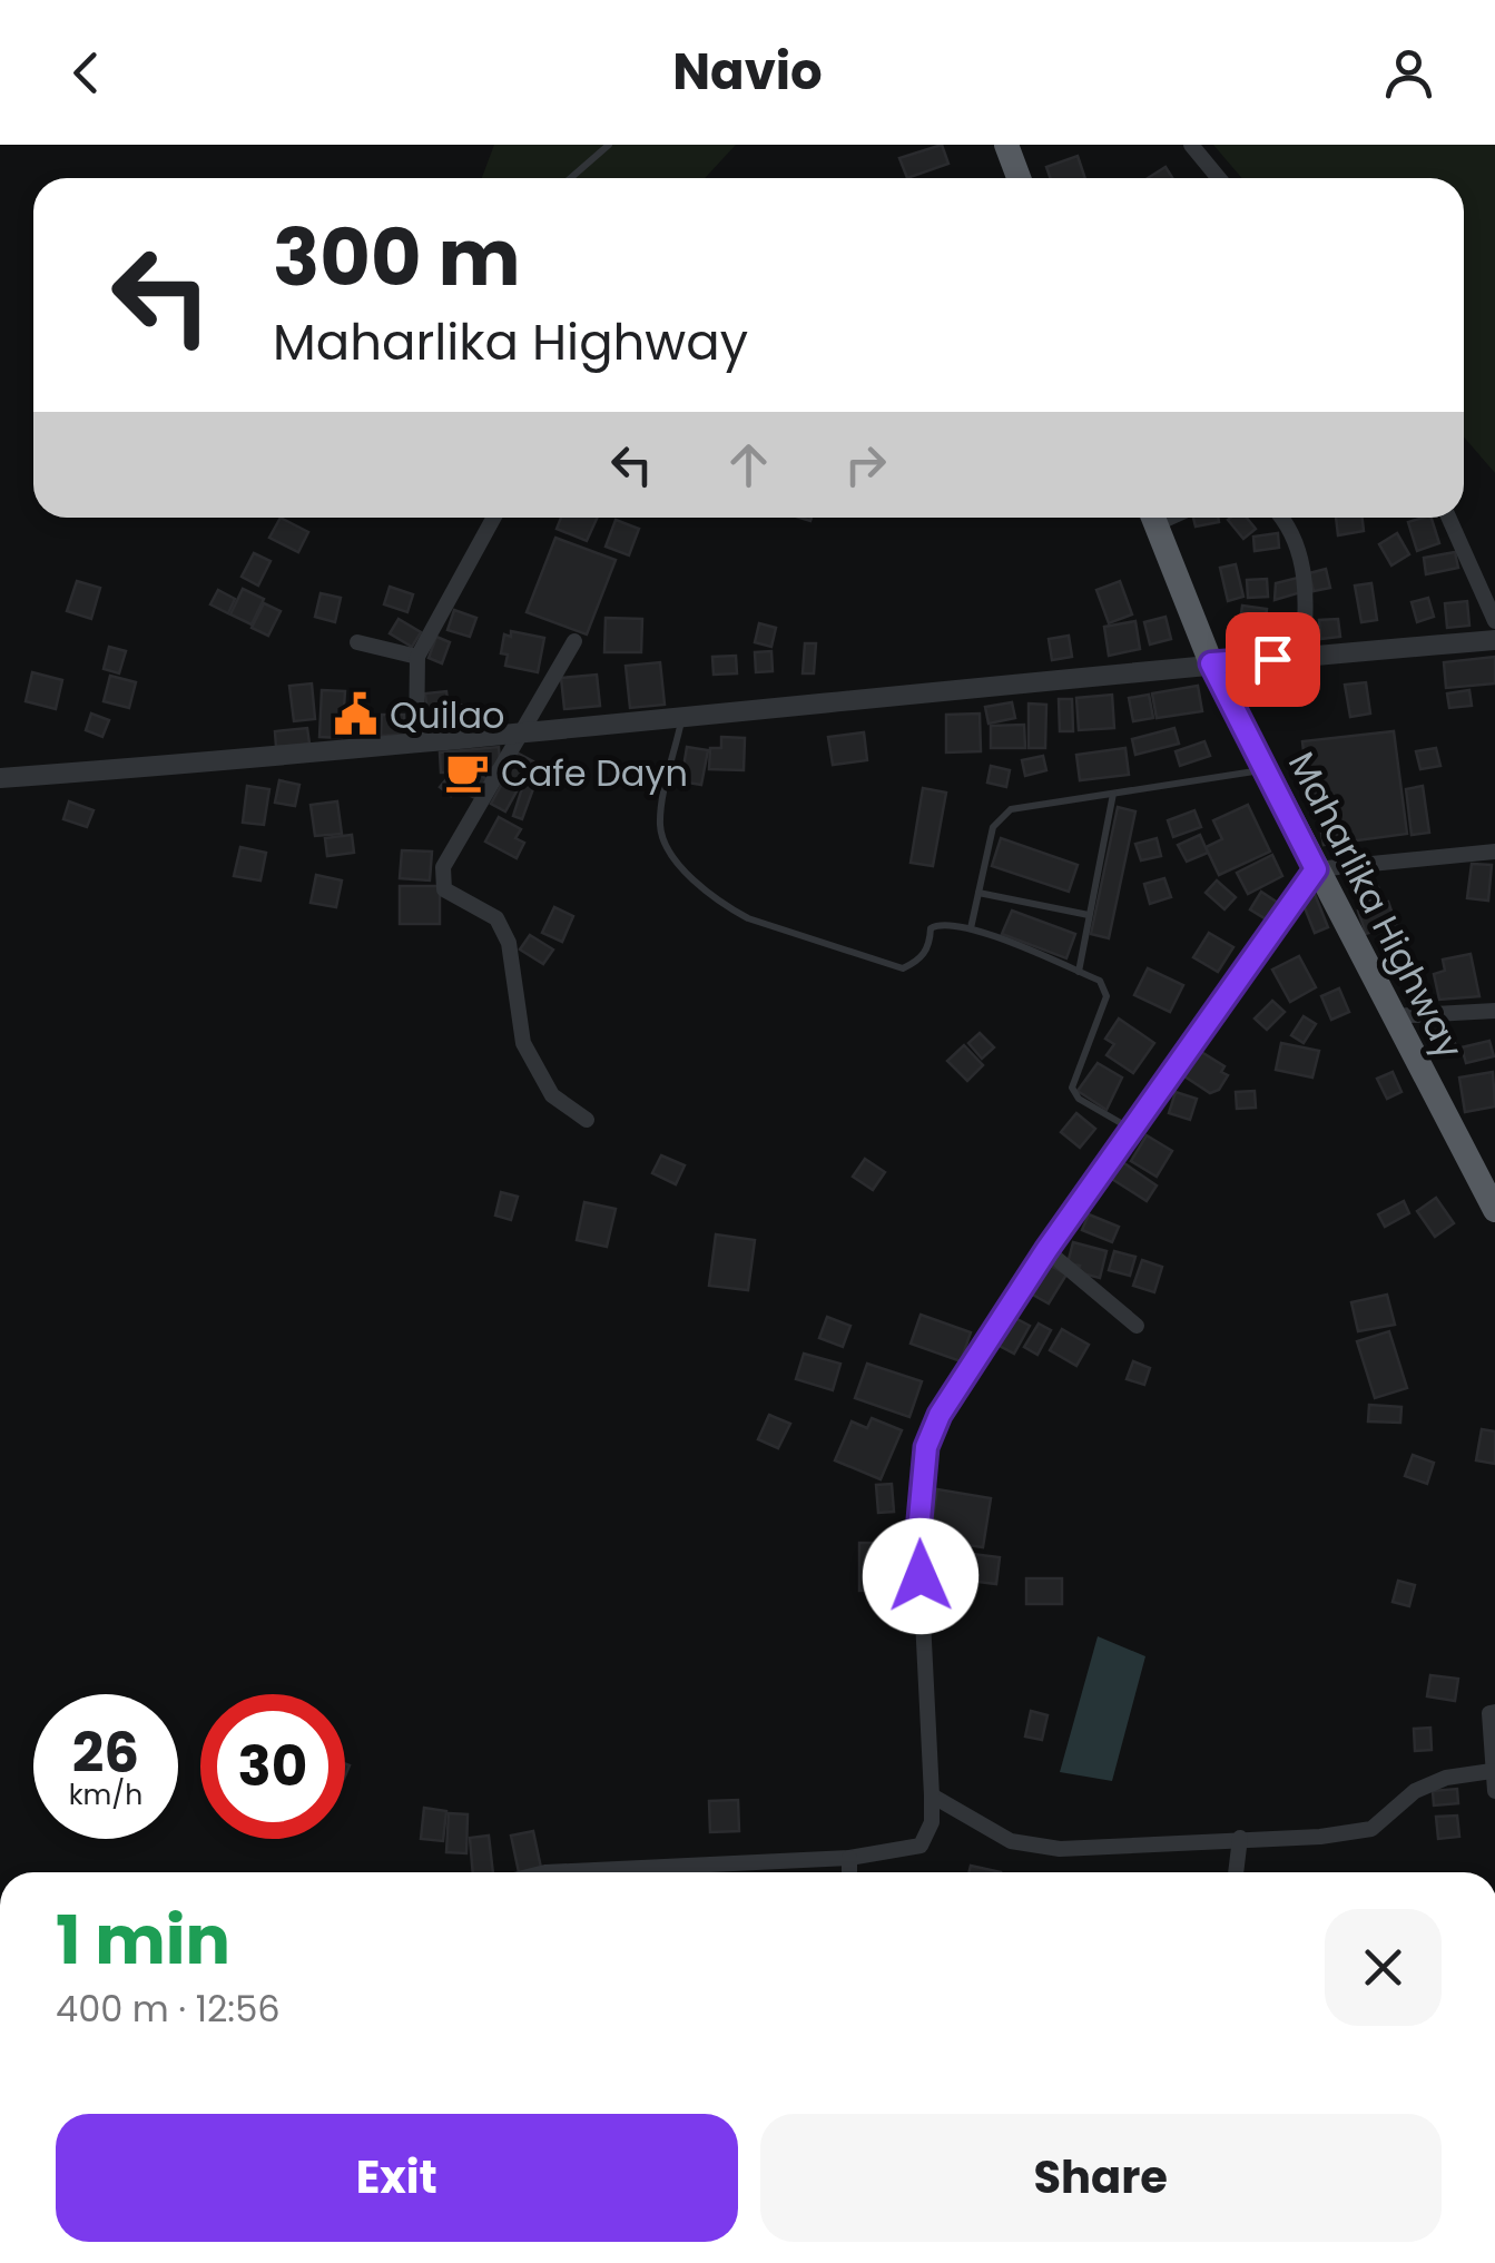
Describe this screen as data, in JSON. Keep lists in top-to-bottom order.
{
  "streets": {
    "highway": ["Maharlika Highway"]
  },
  "places": {
    "public building": ["Quilao"],
    "cafe": ["Cafe Dayn"]
  },
  "page": {
    "header": "Navio",
    "turn": ["300 m", "Maharlika Highway"],
    "speed": "26 km/h",
    "limit": "30",
    "heading": ["1 min", "400 m · 12:56"],
    "buttons": ["Exit", "Share"]
  }
}
